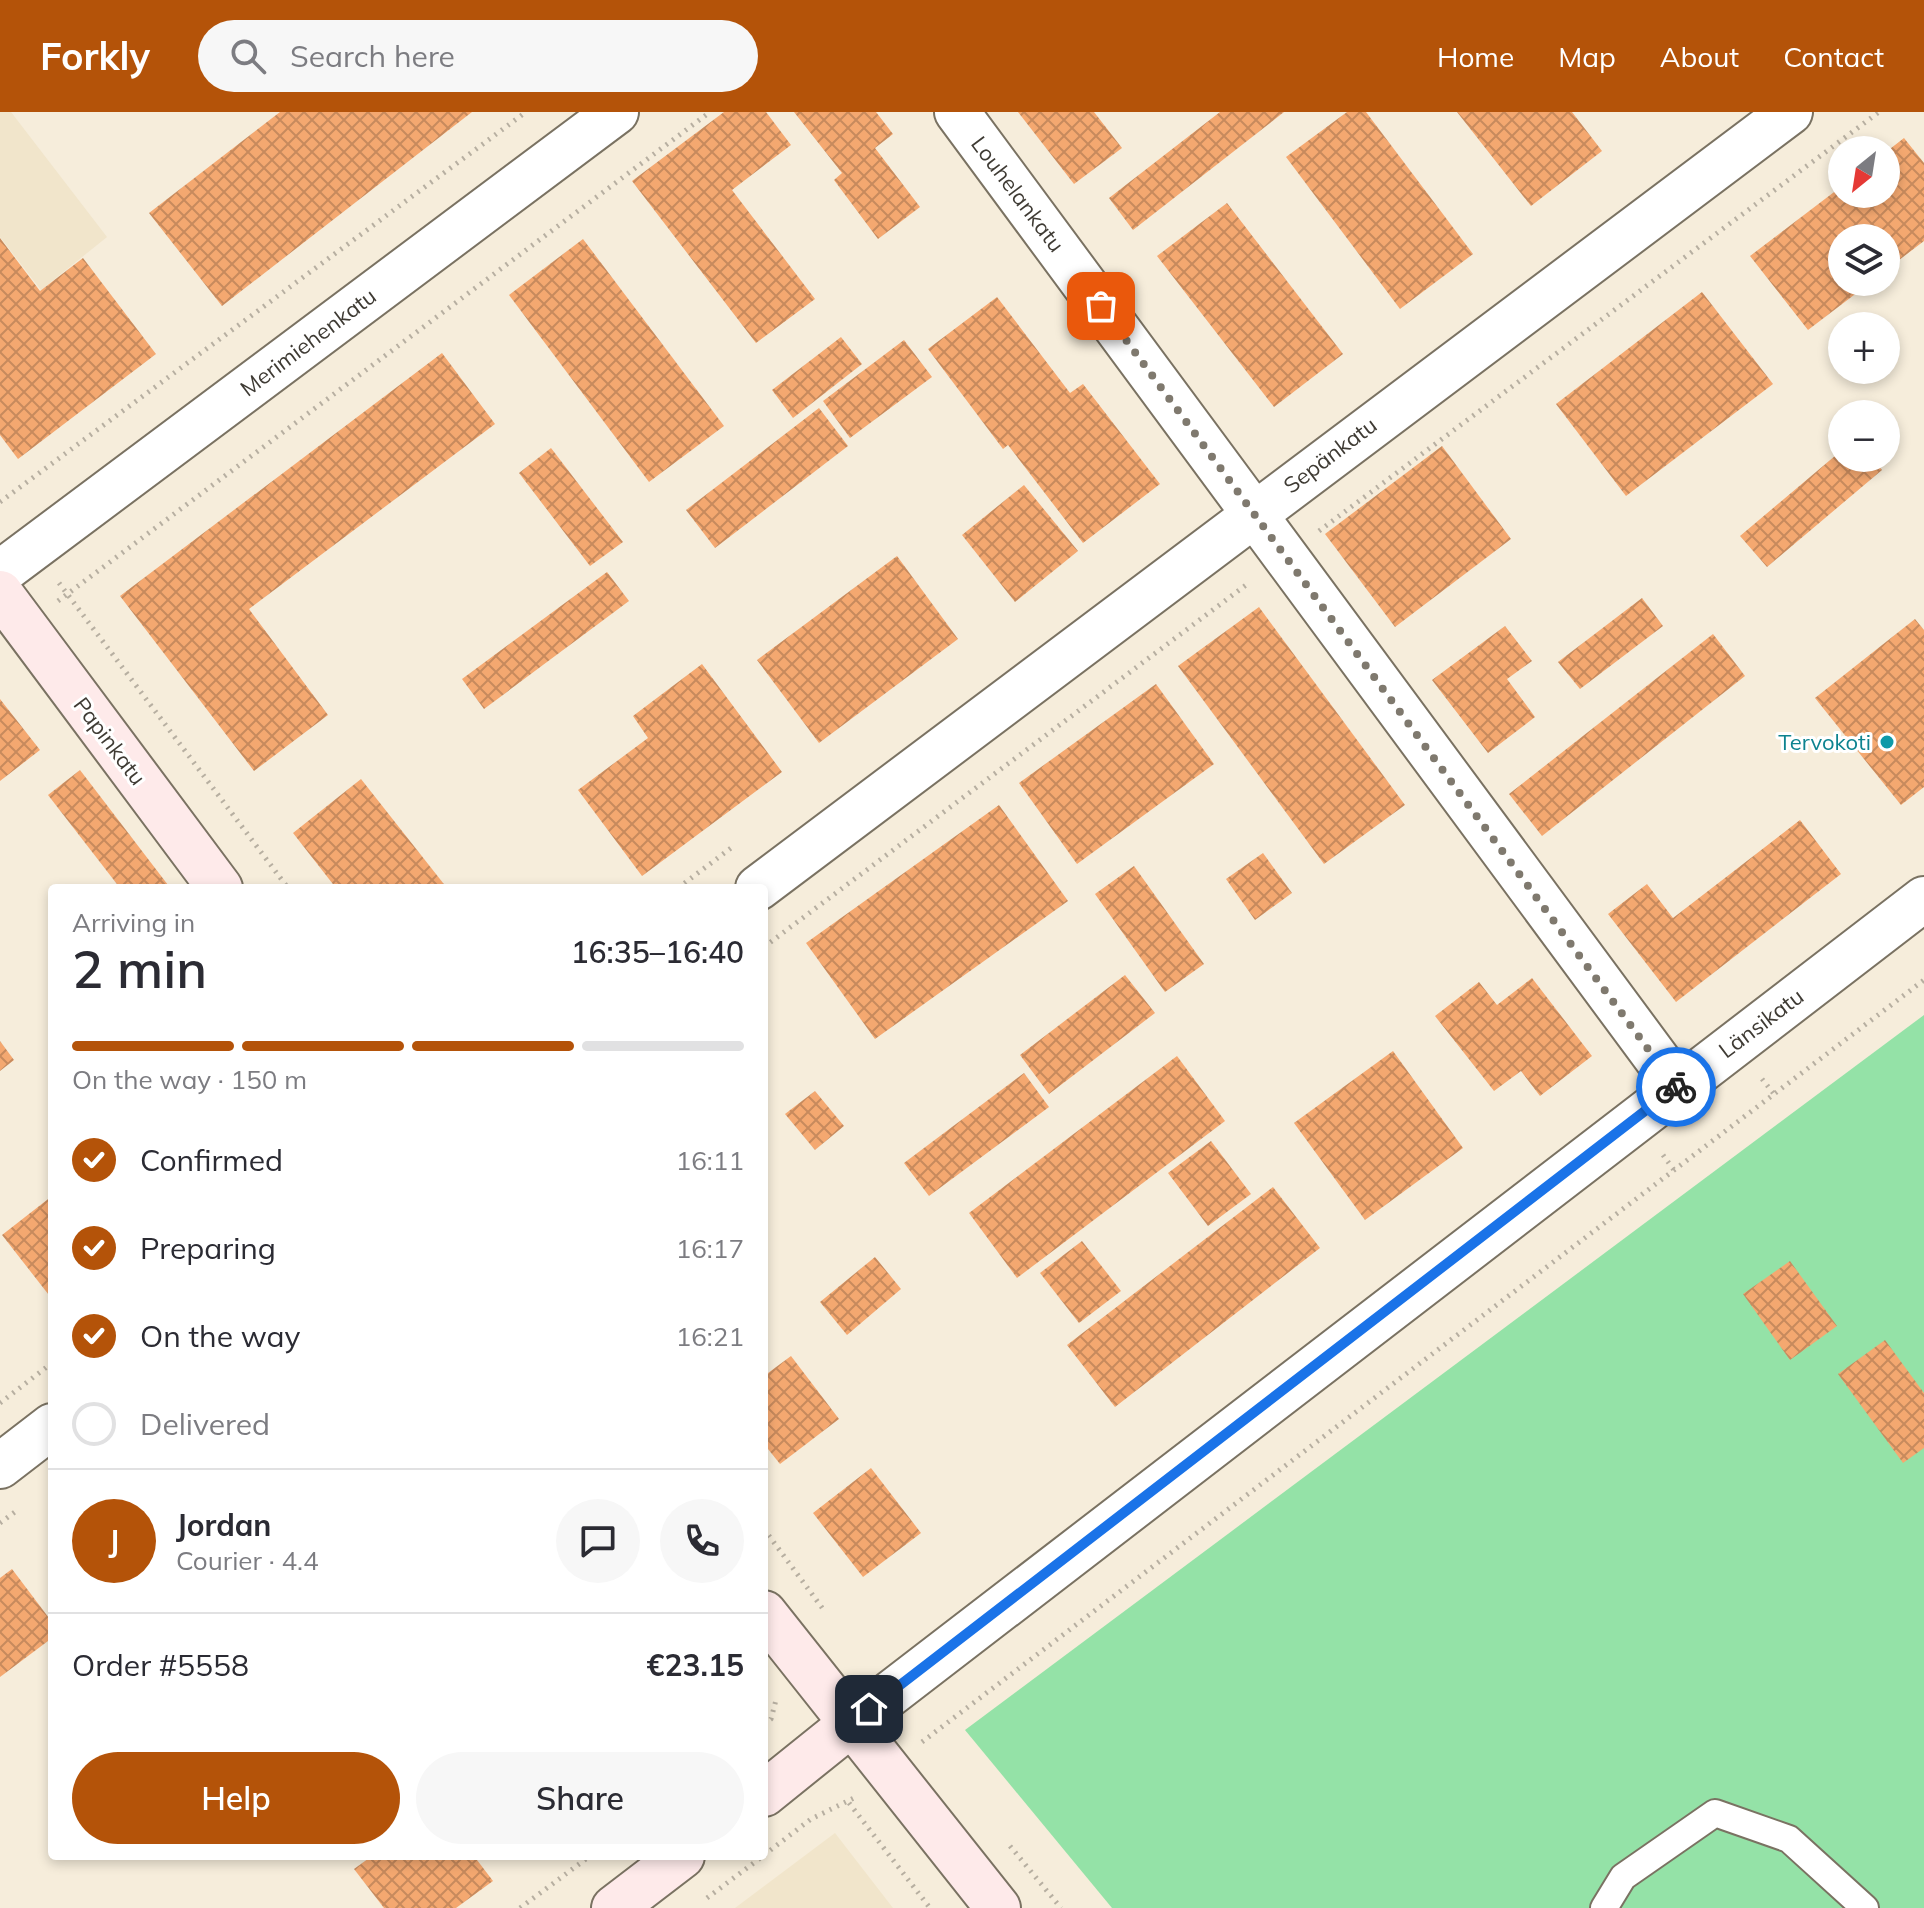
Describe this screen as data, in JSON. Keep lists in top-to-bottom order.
{
  "streets": {
    "street": [
      "Louhelankatu",
      "Merimiehenkatu",
      "Sepänkatu",
      "Papinkatu",
      "Länsikatu"
    ]
  },
  "crossings": [
    ["Louhelankatu", "Sepänkatu"],
    ["Louhelankatu", "Länsikatu"]
  ],
  "places": ["Tervokoti"],
  "north": "bottom left",
  "page": {
    "header": "Forkly",
    "search": "Search here",
    "nav": [
      "Home",
      "Map",
      "About",
      "Contact"
    ],
    "map_buttons": ["+", "−"],
    "heading": ["2 min", "Arriving in", "16:35–16:40"],
    "panel": [
      "Jordan",
      "Courier · 4.4",
      "Order #5558",
      "€23.15"
    ],
    "bar": "On the way · 150 m",
    "list": [
      ["Confirmed", "16:11"],
      ["Preparing", "16:17"],
      ["On the way", "16:21"],
      "Delivered"
    ],
    "round": "J",
    "buttons": ["Help", "Share"]
  }
}
